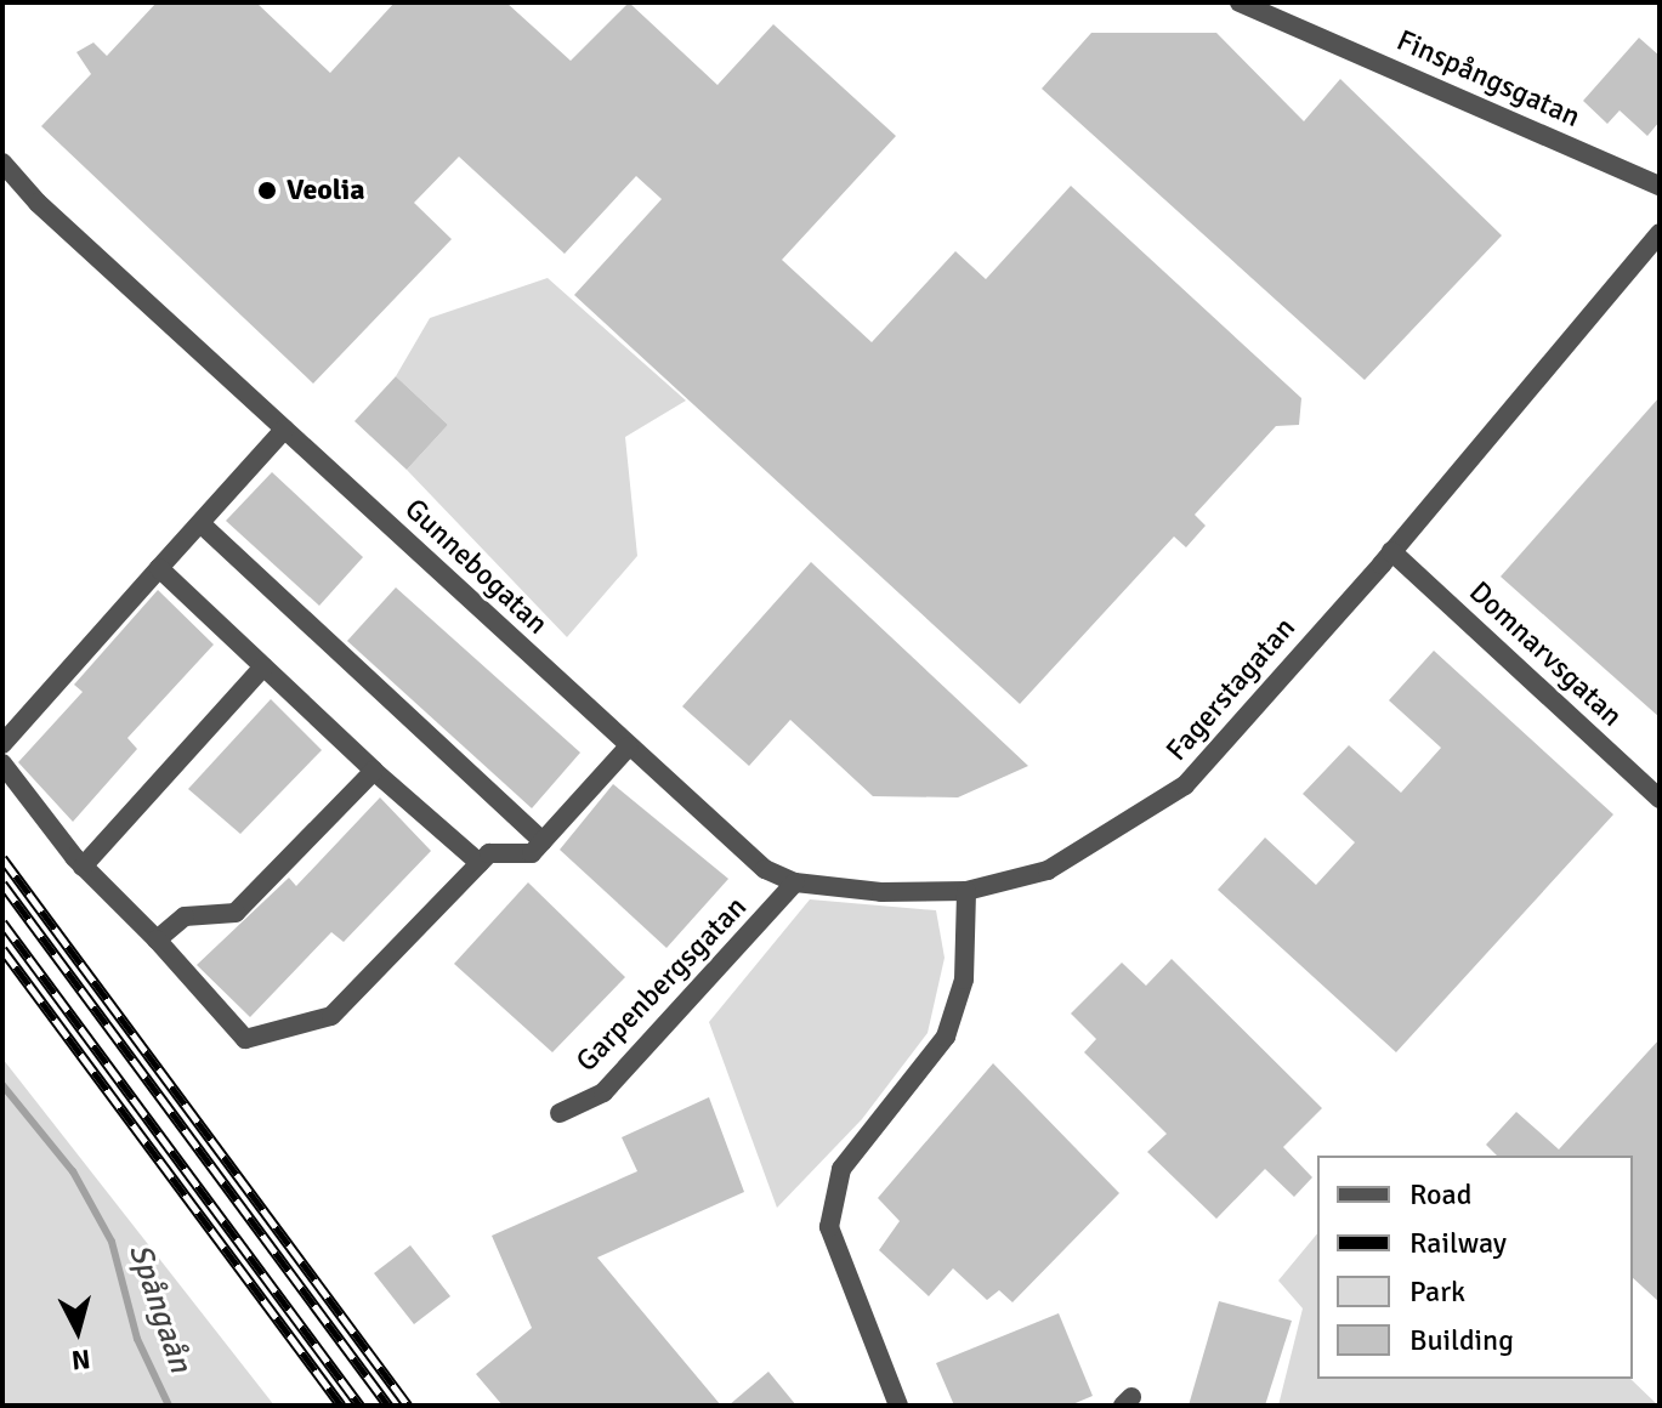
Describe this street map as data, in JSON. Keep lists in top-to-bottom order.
{
  "streets": {
    "street": [
      "Finspångsgatan",
      "Gunnebogatan",
      "Domnarvsgatan",
      "Fagerstagatan",
      "Garpenbergsgatan"
    ]
  },
  "crossings": [
    ["Gunnebogatan", "Fagerstagatan"],
    ["Gunnebogatan", "Garpenbergsgatan"],
    ["Domnarvsgatan", "Fagerstagatan"]
  ],
  "water": ["Spångaån"],
  "places": ["Veolia"],
  "legend": [
    "Road",
    "Railway",
    "Park",
    "Building"
  ],
  "north": "bottom"
}
